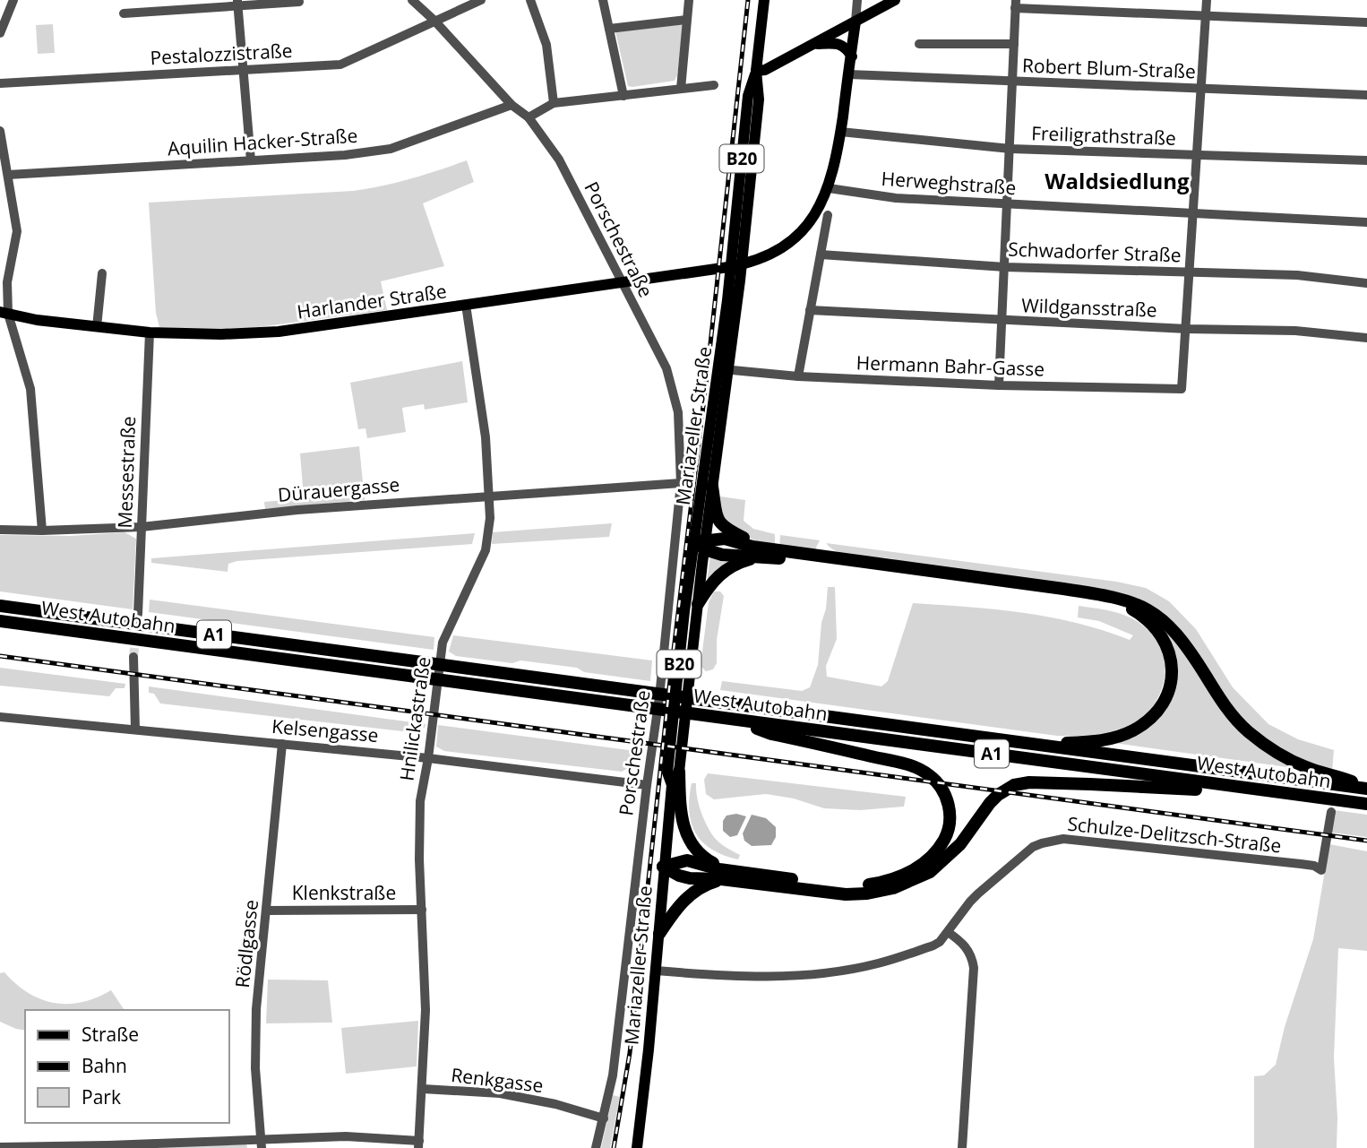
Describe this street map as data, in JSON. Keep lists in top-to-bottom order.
{
  "streets": {
    "highway": ["West Autobahn", "A1"],
    "main road": ["B20", "Harlander Straße", "Mariazeller Straße"],
    "street": [
      "Pestalozzistraße",
      "Robert Blum-Straße",
      "Freiligrathstraße",
      "Aquilin Hacker-Straße",
      "Herweghstraße",
      "Porschestraße",
      "Schwadorfer Straße",
      "Wildgansstraße",
      "Hermann Bahr-Gasse",
      "Messestraße",
      "Dürauergasse",
      "Hnilickastraße",
      "Kelsengasse",
      "Schulze-Delitzsch-Straße",
      "Klenkstraße",
      "Rödlgasse",
      "Renkgasse"
    ]
  },
  "crossings": [
    ["Pestalozzistraße", "Porschestraße"],
    ["Robert Blum-Straße", "Harlander Straße"],
    ["Freiligrathstraße", "Harlander Straße"],
    ["Aquilin Hacker-Straße", "Porschestraße"],
    ["Herweghstraße", "Harlander Straße"],
    ["Porschestraße", "Harlander Straße"],
    ["Porschestraße", "Dürauergasse"],
    ["Porschestraße", "Kelsengasse"],
    ["Porschestraße", "Renkgasse"],
    ["Harlander Straße", "Messestraße"],
    ["Harlander Straße", "Hnilickastraße"],
    ["Wildgansstraße", "Hermann Bahr-Gasse"],
    ["Hermann Bahr-Gasse", "Mariazeller Straße"],
    ["Mariazeller Straße", "Schulze-Delitzsch-Straße"],
    ["Messestraße", "Dürauergasse"],
    ["Dürauergasse", "Hnilickastraße"],
    ["Hnilickastraße", "Kelsengasse"],
    ["Hnilickastraße", "Klenkstraße"],
    ["Hnilickastraße", "Renkgasse"],
    ["Kelsengasse", "Rödlgasse"],
    ["Klenkstraße", "Rödlgasse"]
  ],
  "districts": ["Waldsiedlung"],
  "legend": ["Straße", "Bahn", "Park"]
}
